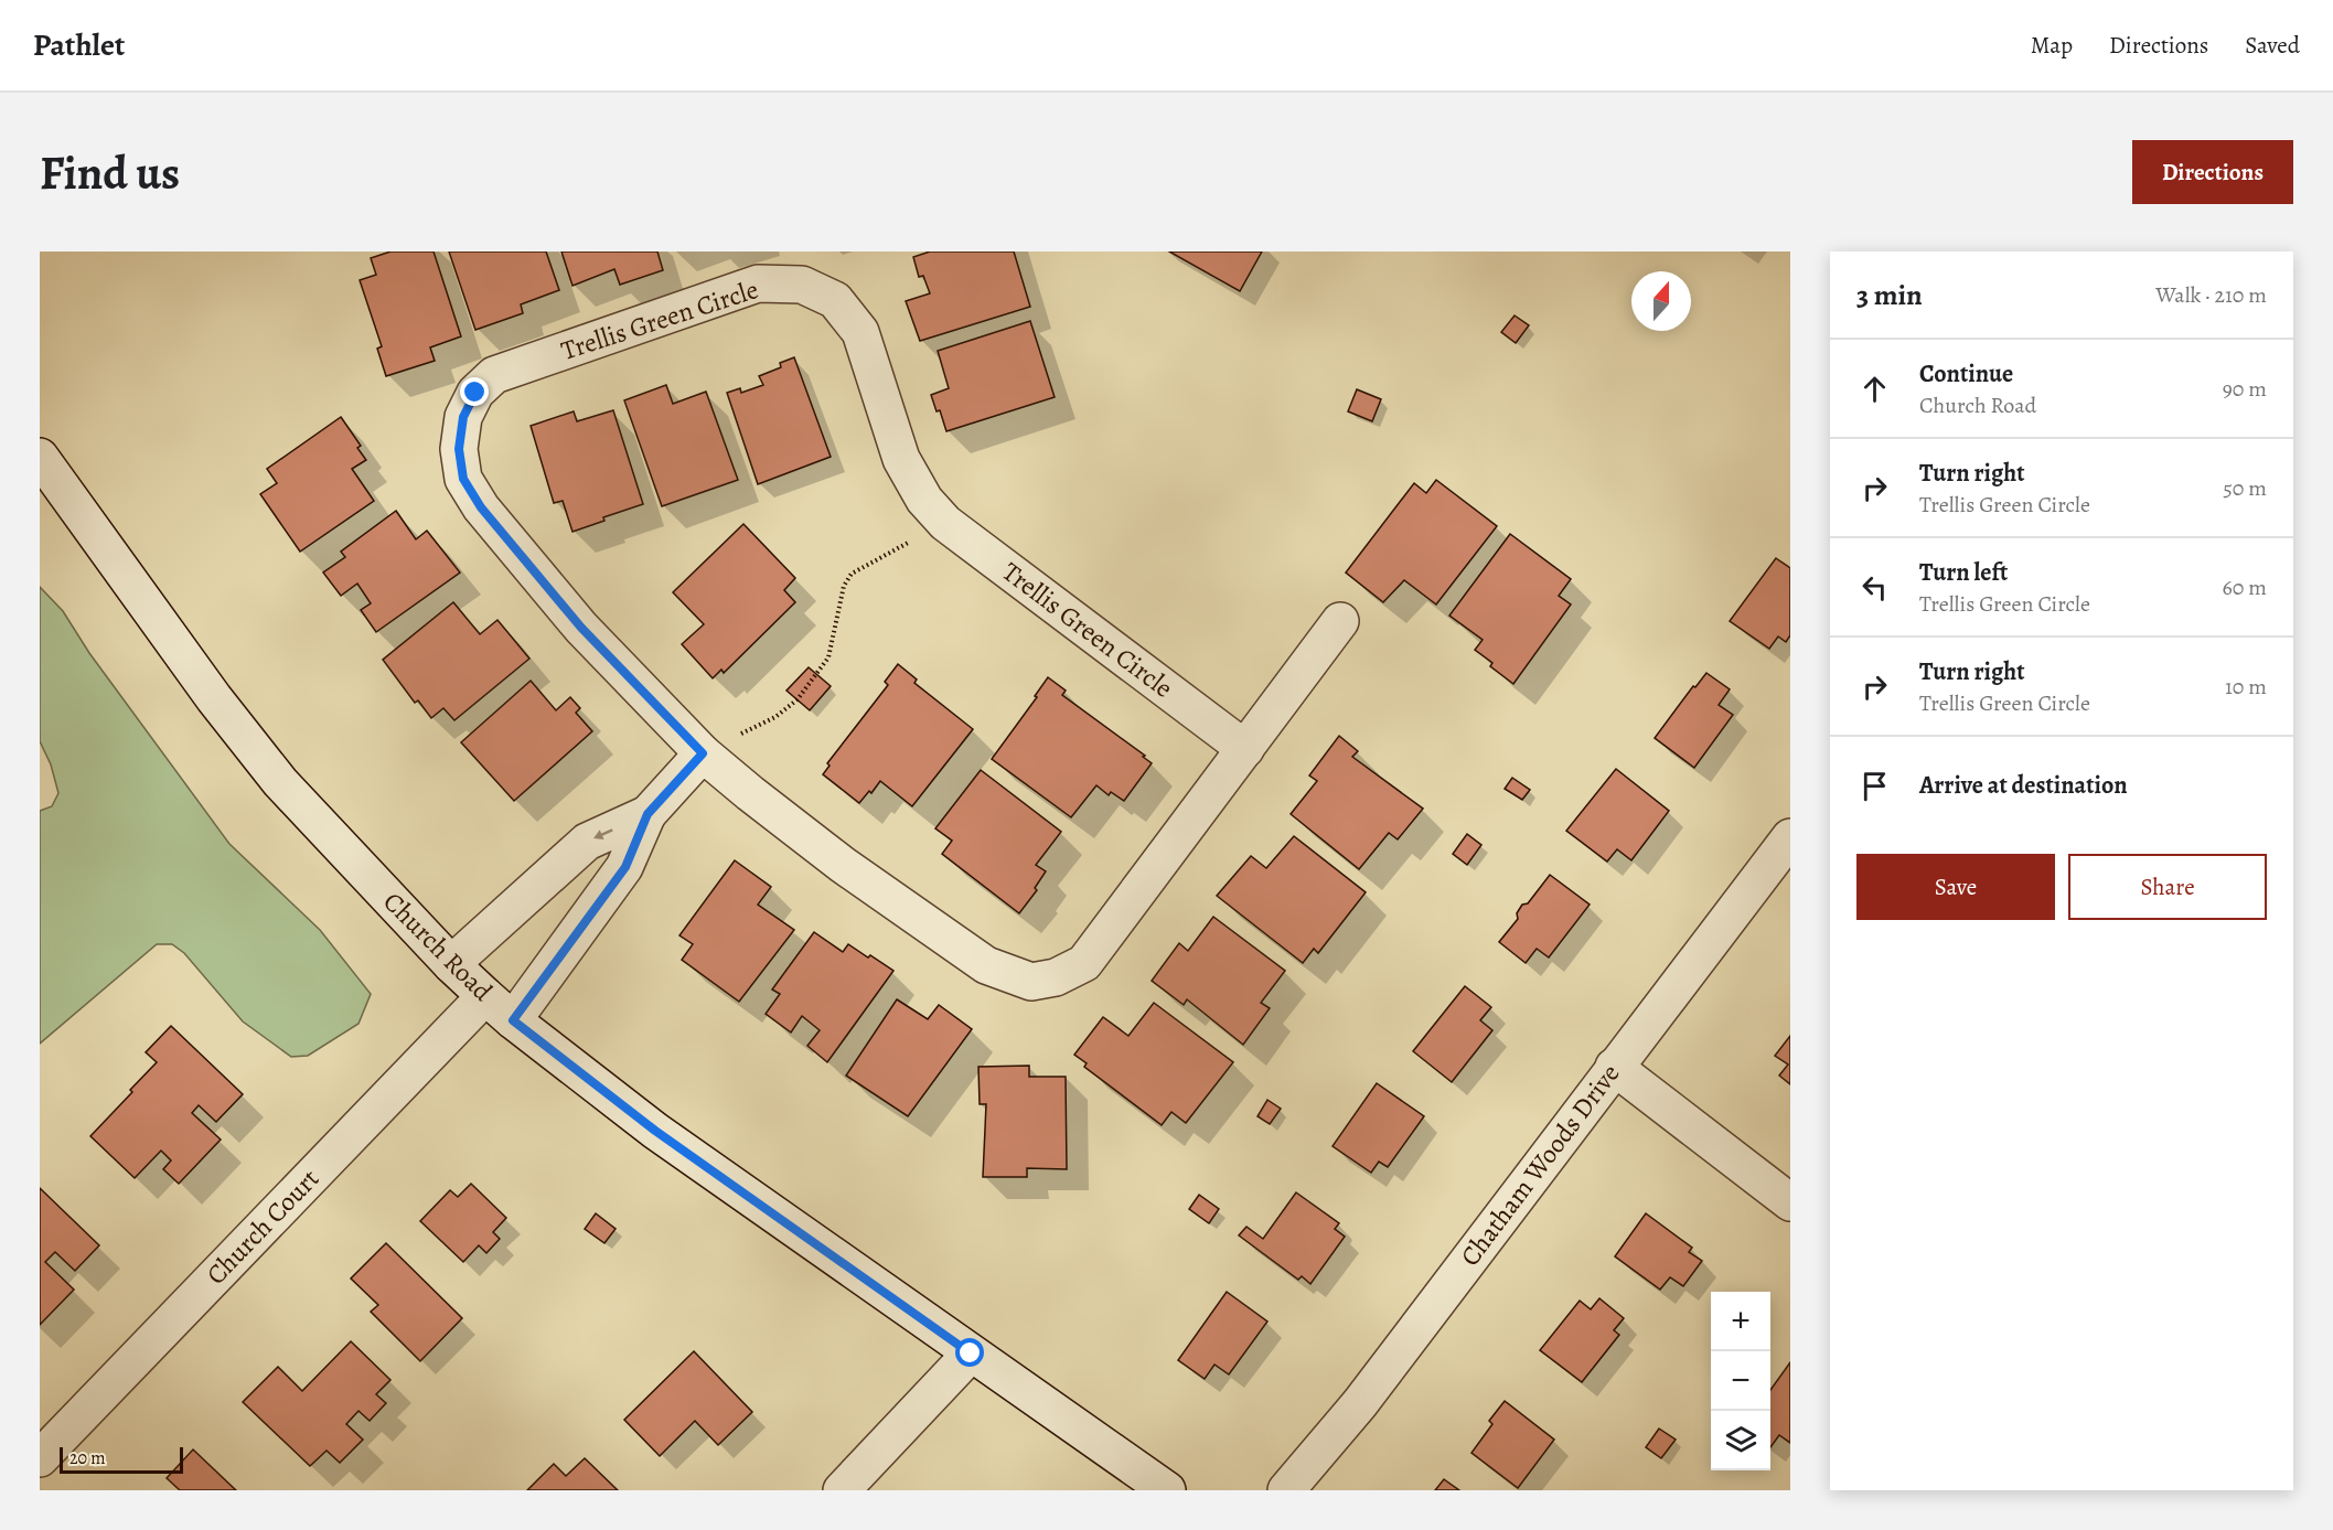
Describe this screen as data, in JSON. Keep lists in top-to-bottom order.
{
  "streets": {
    "street": [
      "Trellis Green Circle",
      "Church Road",
      "Chatham Woods Drive",
      "Church Court"
    ]
  },
  "crossings": [
    ["Church Road", "Church Court"]
  ],
  "scale_bar": "20 m",
  "north": "top",
  "page": {
    "header": "Pathlet",
    "nav": ["Map", "Directions", "Saved"],
    "buttons": [
      "Directions",
      ["Save", "Share"]
    ],
    "title": "Find us",
    "heading": ["3 min", "Walk · 210 m"],
    "list": [
      ["Continue", "Church Road", "90 m"],
      ["Turn right", "Trellis Green Circle", "50 m"],
      ["Turn left", "Trellis Green Circle", "60 m"],
      ["Turn right", "Trellis Green Circle", "10 m"],
      "Arrive at destination"
    ],
    "map_buttons": ["+", "−"],
    "scale": "20 m"
  }
}
